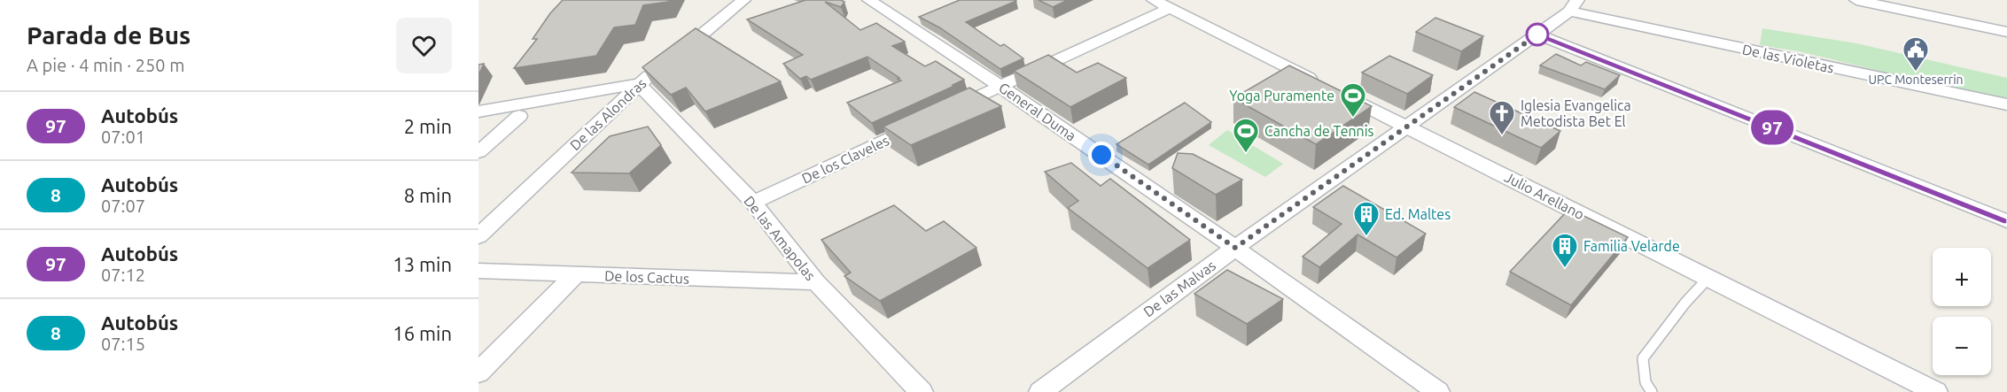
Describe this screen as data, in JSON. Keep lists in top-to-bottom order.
{
  "streets": {
    "street": [
      "De las Violetas",
      "General Duma",
      "De las Alondras",
      "De los Claveles",
      "Julio Arellano",
      "De las Amapolas",
      "De los Cactus",
      "De las Malvas"
    ]
  },
  "crossings": [
    ["De las Violetas", "De las Malvas"],
    ["General Duma", "De las Malvas"],
    ["De las Alondras", "De las Amapolas"],
    ["De los Claveles", "De las Amapolas"],
    ["Julio Arellano", "De las Malvas"],
    ["De las Amapolas", "De los Cactus"]
  ],
  "places": {
    "public building": ["UPC Monteserrin"],
    "sports": ["Yoga Puramente", "Cancha de Tennis"],
    "church": ["Iglesia Evangelica Metodista Bet El"],
    "building": ["Ed. Maltes", "Familia Velarde"]
  },
  "lines": ["bus line 97"],
  "page": {
    "heading": ["Parada de Bus", "A pie · 4 min · 250 m"],
    "on_map": "97",
    "list": [
      {
        "mark": "97",
        "name": "Autobús",
        "note": "07:01",
        "value": "2 min"
      },
      {
        "mark": "8",
        "name": "Autobús",
        "note": "07:07",
        "value": "8 min"
      },
      {
        "mark": "97",
        "name": "Autobús",
        "note": "07:12",
        "value": "13 min"
      },
      {
        "mark": "8",
        "name": "Autobús",
        "note": "07:15",
        "value": "16 min"
      }
    ],
    "map_buttons": ["+", "−"]
  }
}
